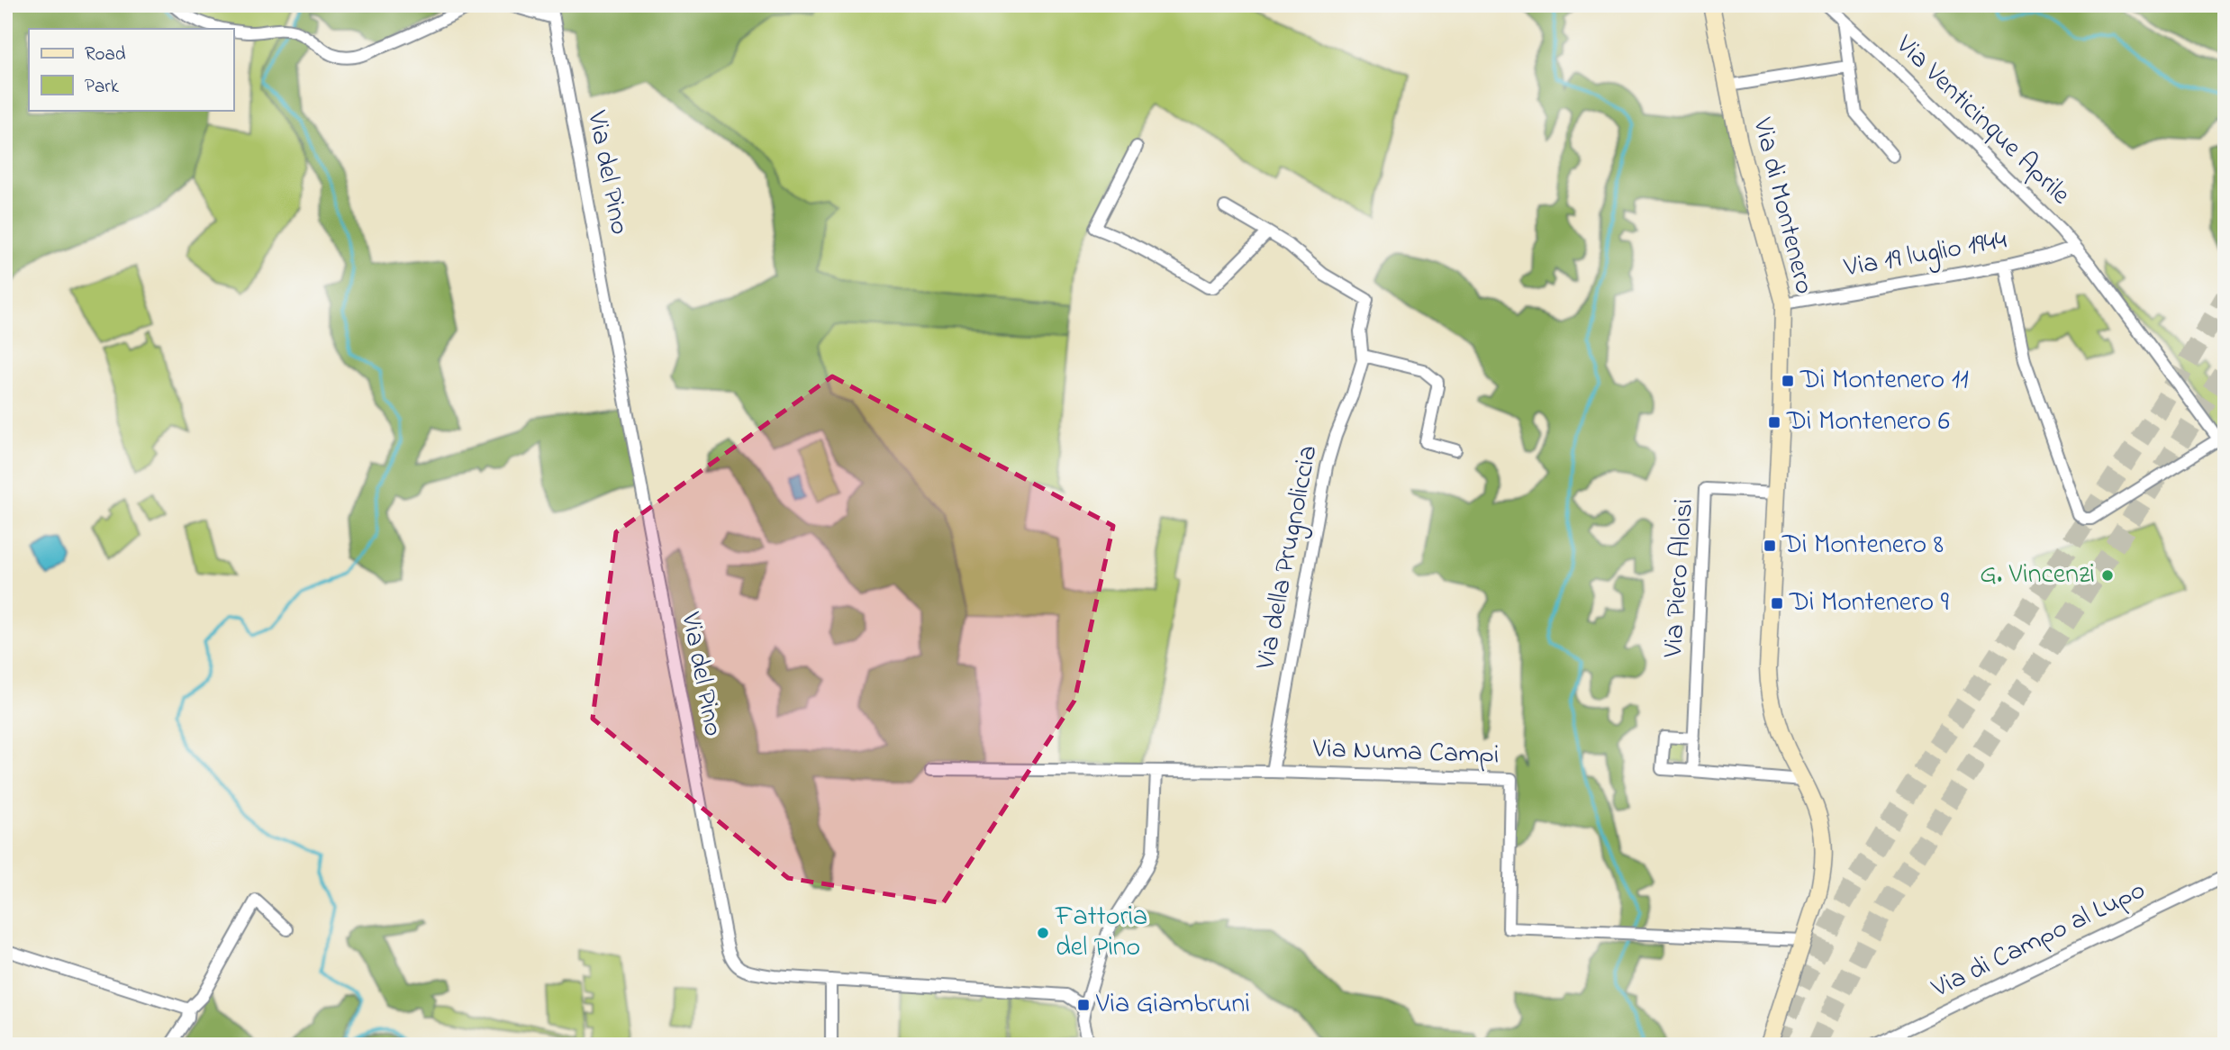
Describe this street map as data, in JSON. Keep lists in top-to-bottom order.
{
  "streets": {
    "street": [
      "Via Venticinque Aprile",
      "Via del Pino",
      "Via di Montenero",
      "Via 19 luglio 1944",
      "Via della Prugnoliccia",
      "Via Piero Aloisi",
      "Via Numa Campi",
      "Via di Campo al Lupo"
    ]
  },
  "crossings": [
    ["Via Venticinque Aprile", "Via 19 luglio 1944"],
    ["Via di Montenero", "Via 19 luglio 1944"],
    ["Via di Montenero", "Via Piero Aloisi"],
    ["Via di Montenero", "Via Numa Campi"],
    ["Via della Prugnoliccia", "Via Numa Campi"]
  ],
  "places": {
    "transit": [
      "Di Montenero 11",
      "Di Montenero 6",
      "Di Montenero 8",
      "Di Montenero 9",
      "Via Giambruni"
    ],
    "other": ["G. Vincenzi", "Fattoria del Pino"]
  },
  "legend": ["Road", "Park"]
}
